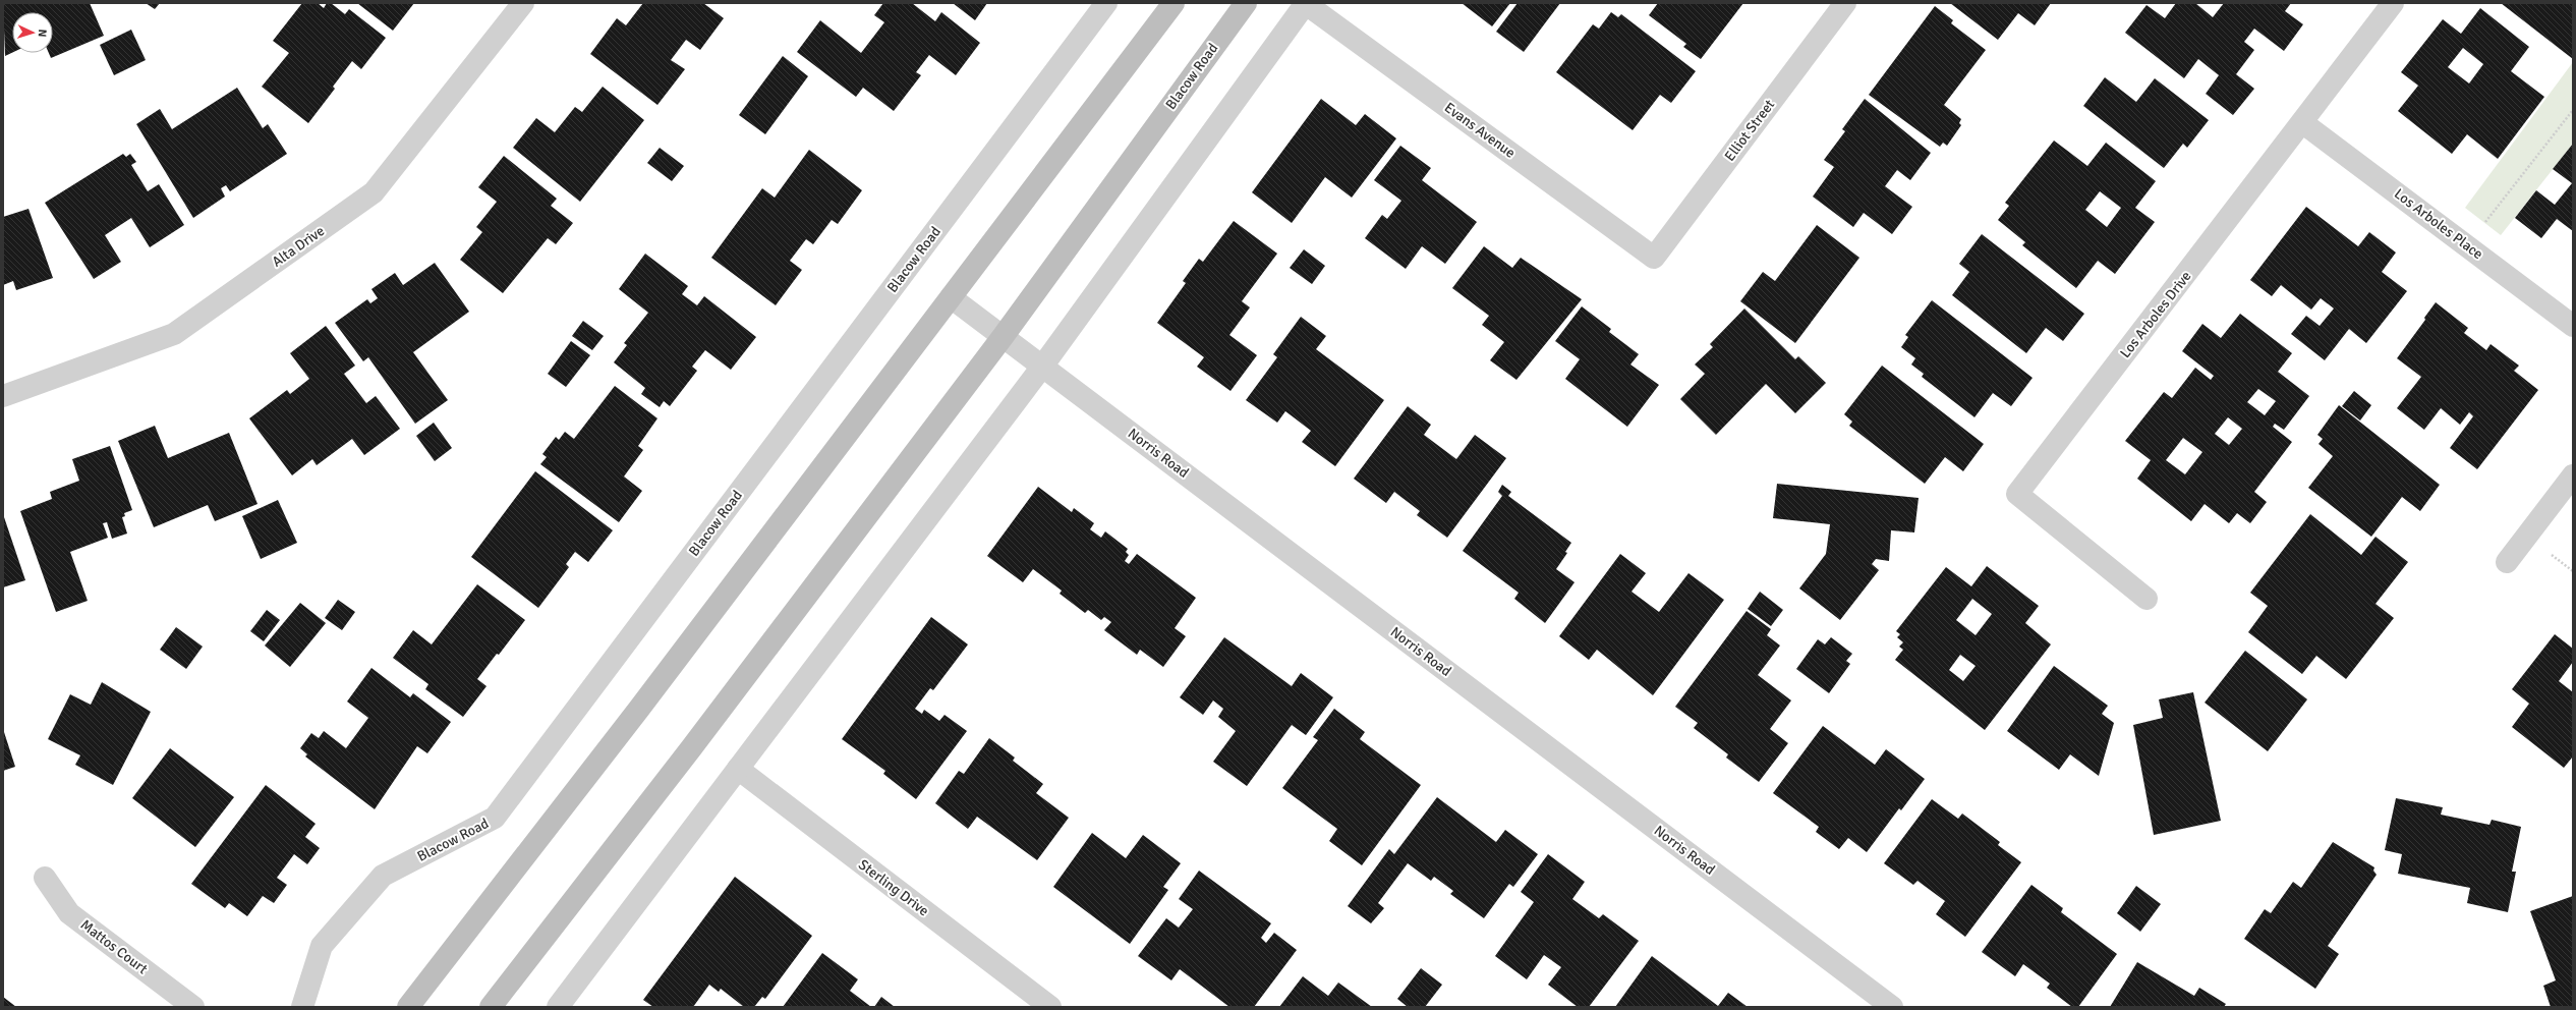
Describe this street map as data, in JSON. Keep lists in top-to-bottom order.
{
  "streets": {
    "main road": ["Blacow Road"],
    "street": [
      "Evans Avenue",
      "Elliot Street",
      "Los Arboles Place",
      "Alta Drive",
      "Los Arboles Drive",
      "Norris Road",
      "Sterling Drive",
      "Mattos Court"
    ]
  },
  "crossings": [
    ["Blacow Road", "Norris Road"],
    ["Evans Avenue", "Elliot Street"],
    ["Los Arboles Place", "Los Arboles Drive"]
  ],
  "north": "right"
}
